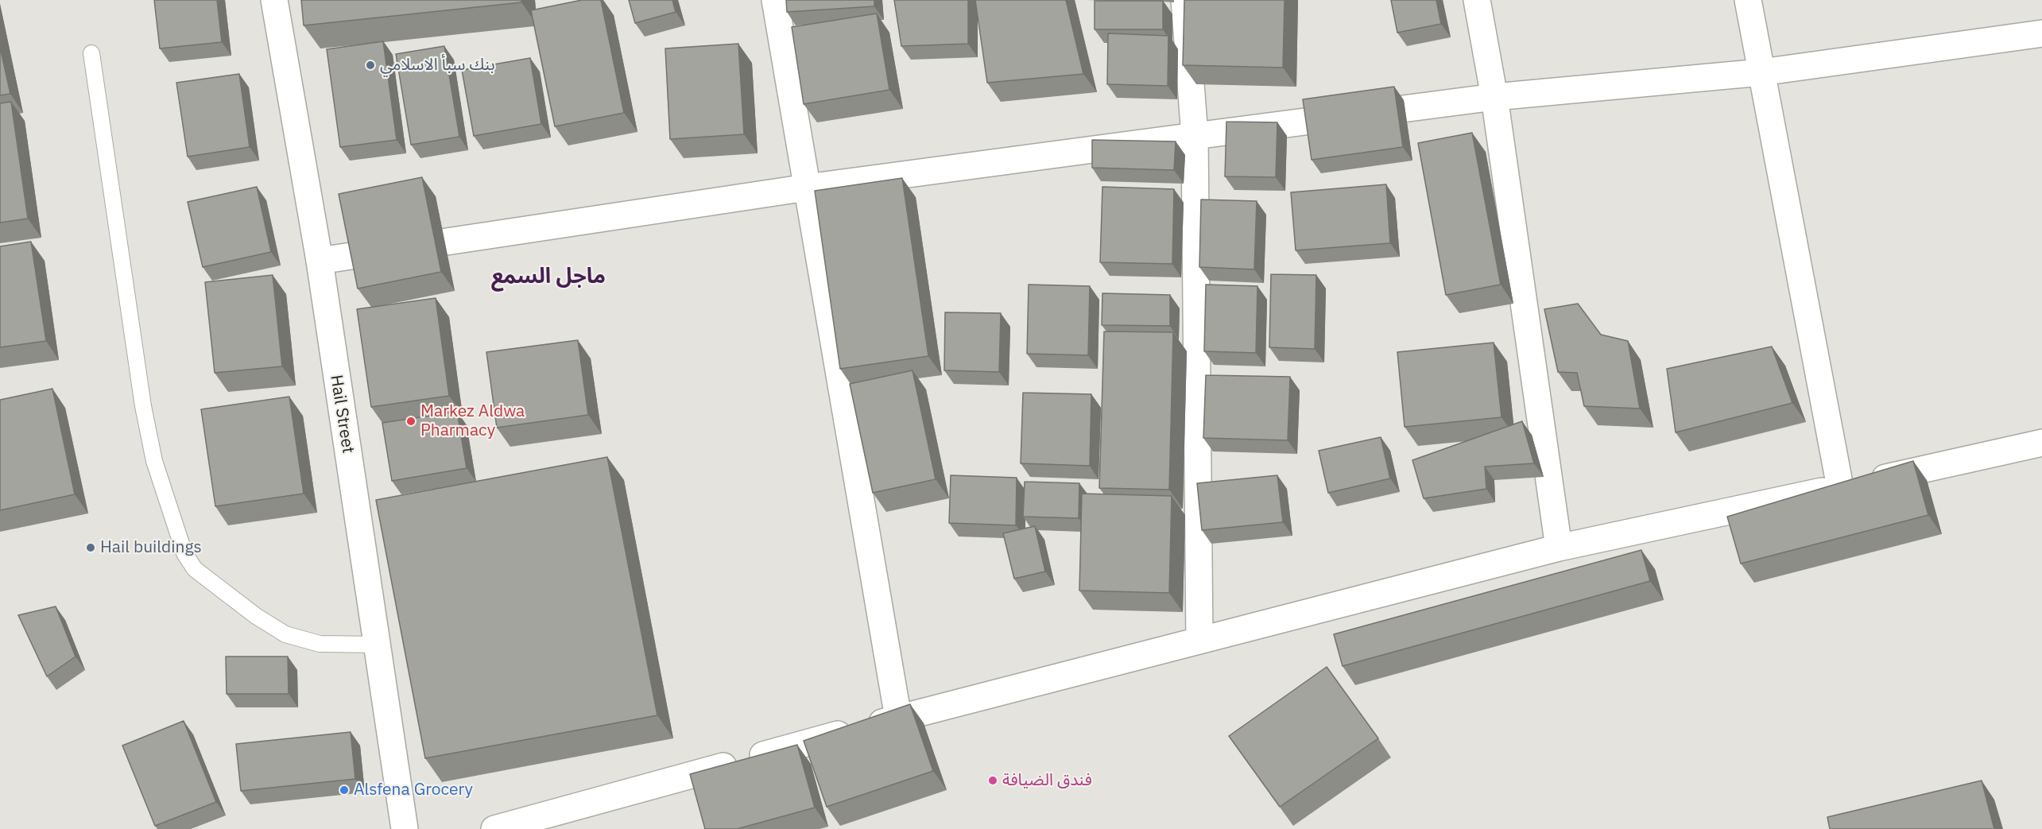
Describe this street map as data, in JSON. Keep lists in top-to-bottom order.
{
  "streets": {
    "street": ["Hail Street"]
  },
  "districts": ["ماجل السمع"],
  "places": [
    "بنك سبأ الاسلامي",
    "Markez Aldwa Pharmacy",
    "Hail buildings",
    "فندق الضيافة",
    "Alsfena Grocery"
  ]
}
